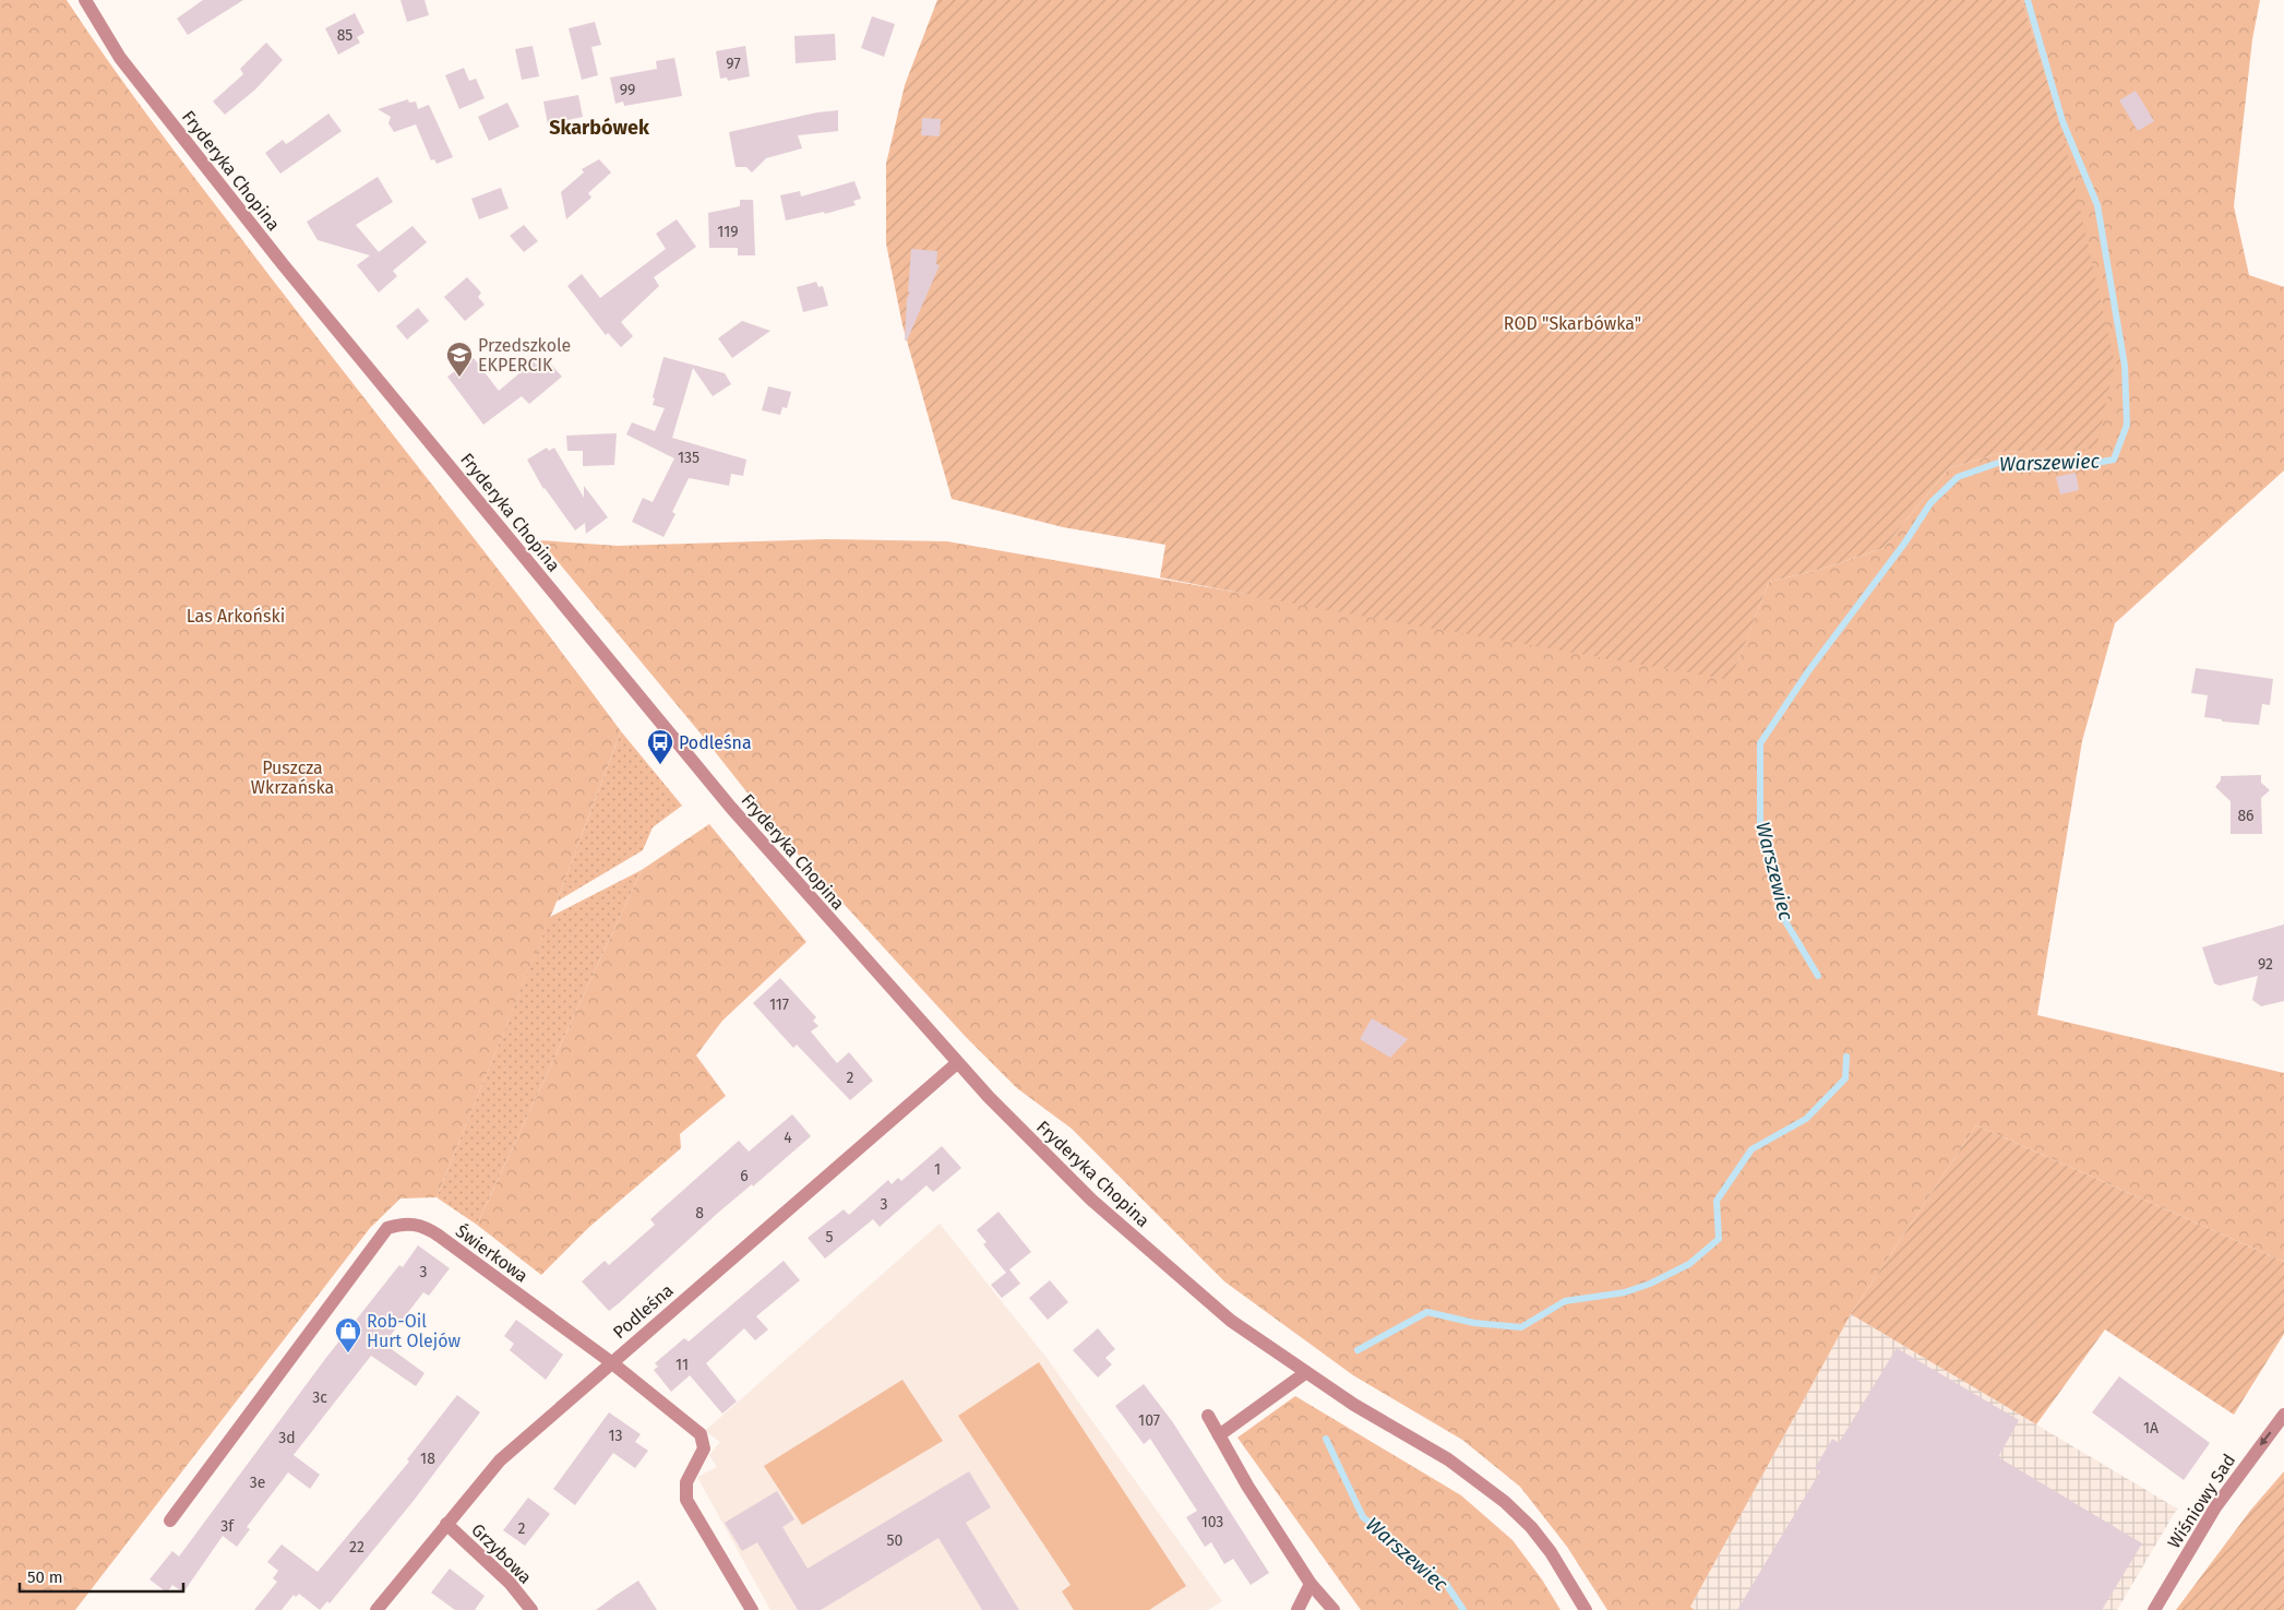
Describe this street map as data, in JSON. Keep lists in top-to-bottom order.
{
  "streets": {
    "street": [
      "Fryderyka Chopina",
      "Świerkowa",
      "Podleśna",
      "Wiśniowy Sad",
      "Grzybowa"
    ]
  },
  "crossings": [
    ["Fryderyka Chopina", "Podleśna"],
    ["Świerkowa", "Podleśna"],
    ["Podleśna", "Grzybowa"]
  ],
  "one_way": ["Wiśniowy Sad"],
  "districts": ["Skarbówek"],
  "water": ["Warszewiec"],
  "parks": ["ROD \"Skarbówka\"", "Las Arkoński", "Puszcza Wkrzańska"],
  "places": {
    "school or university": ["Przedszkole EKPERCIK"],
    "bus stop": ["Podleśna"],
    "shop": ["Rob-Oil Hurt Olejów"]
  },
  "house_numbers": [
    "85",
    "97",
    "99",
    "119",
    "135",
    "86",
    "92",
    "117",
    "2",
    "4",
    "1",
    "6",
    "3",
    "8",
    "5",
    "3",
    "11",
    "3c",
    "107",
    "1A",
    "13",
    "3d",
    "18",
    "3e",
    "103",
    "3f",
    "2",
    "50",
    "22"
  ],
  "scale_bar": "50 m"
}
